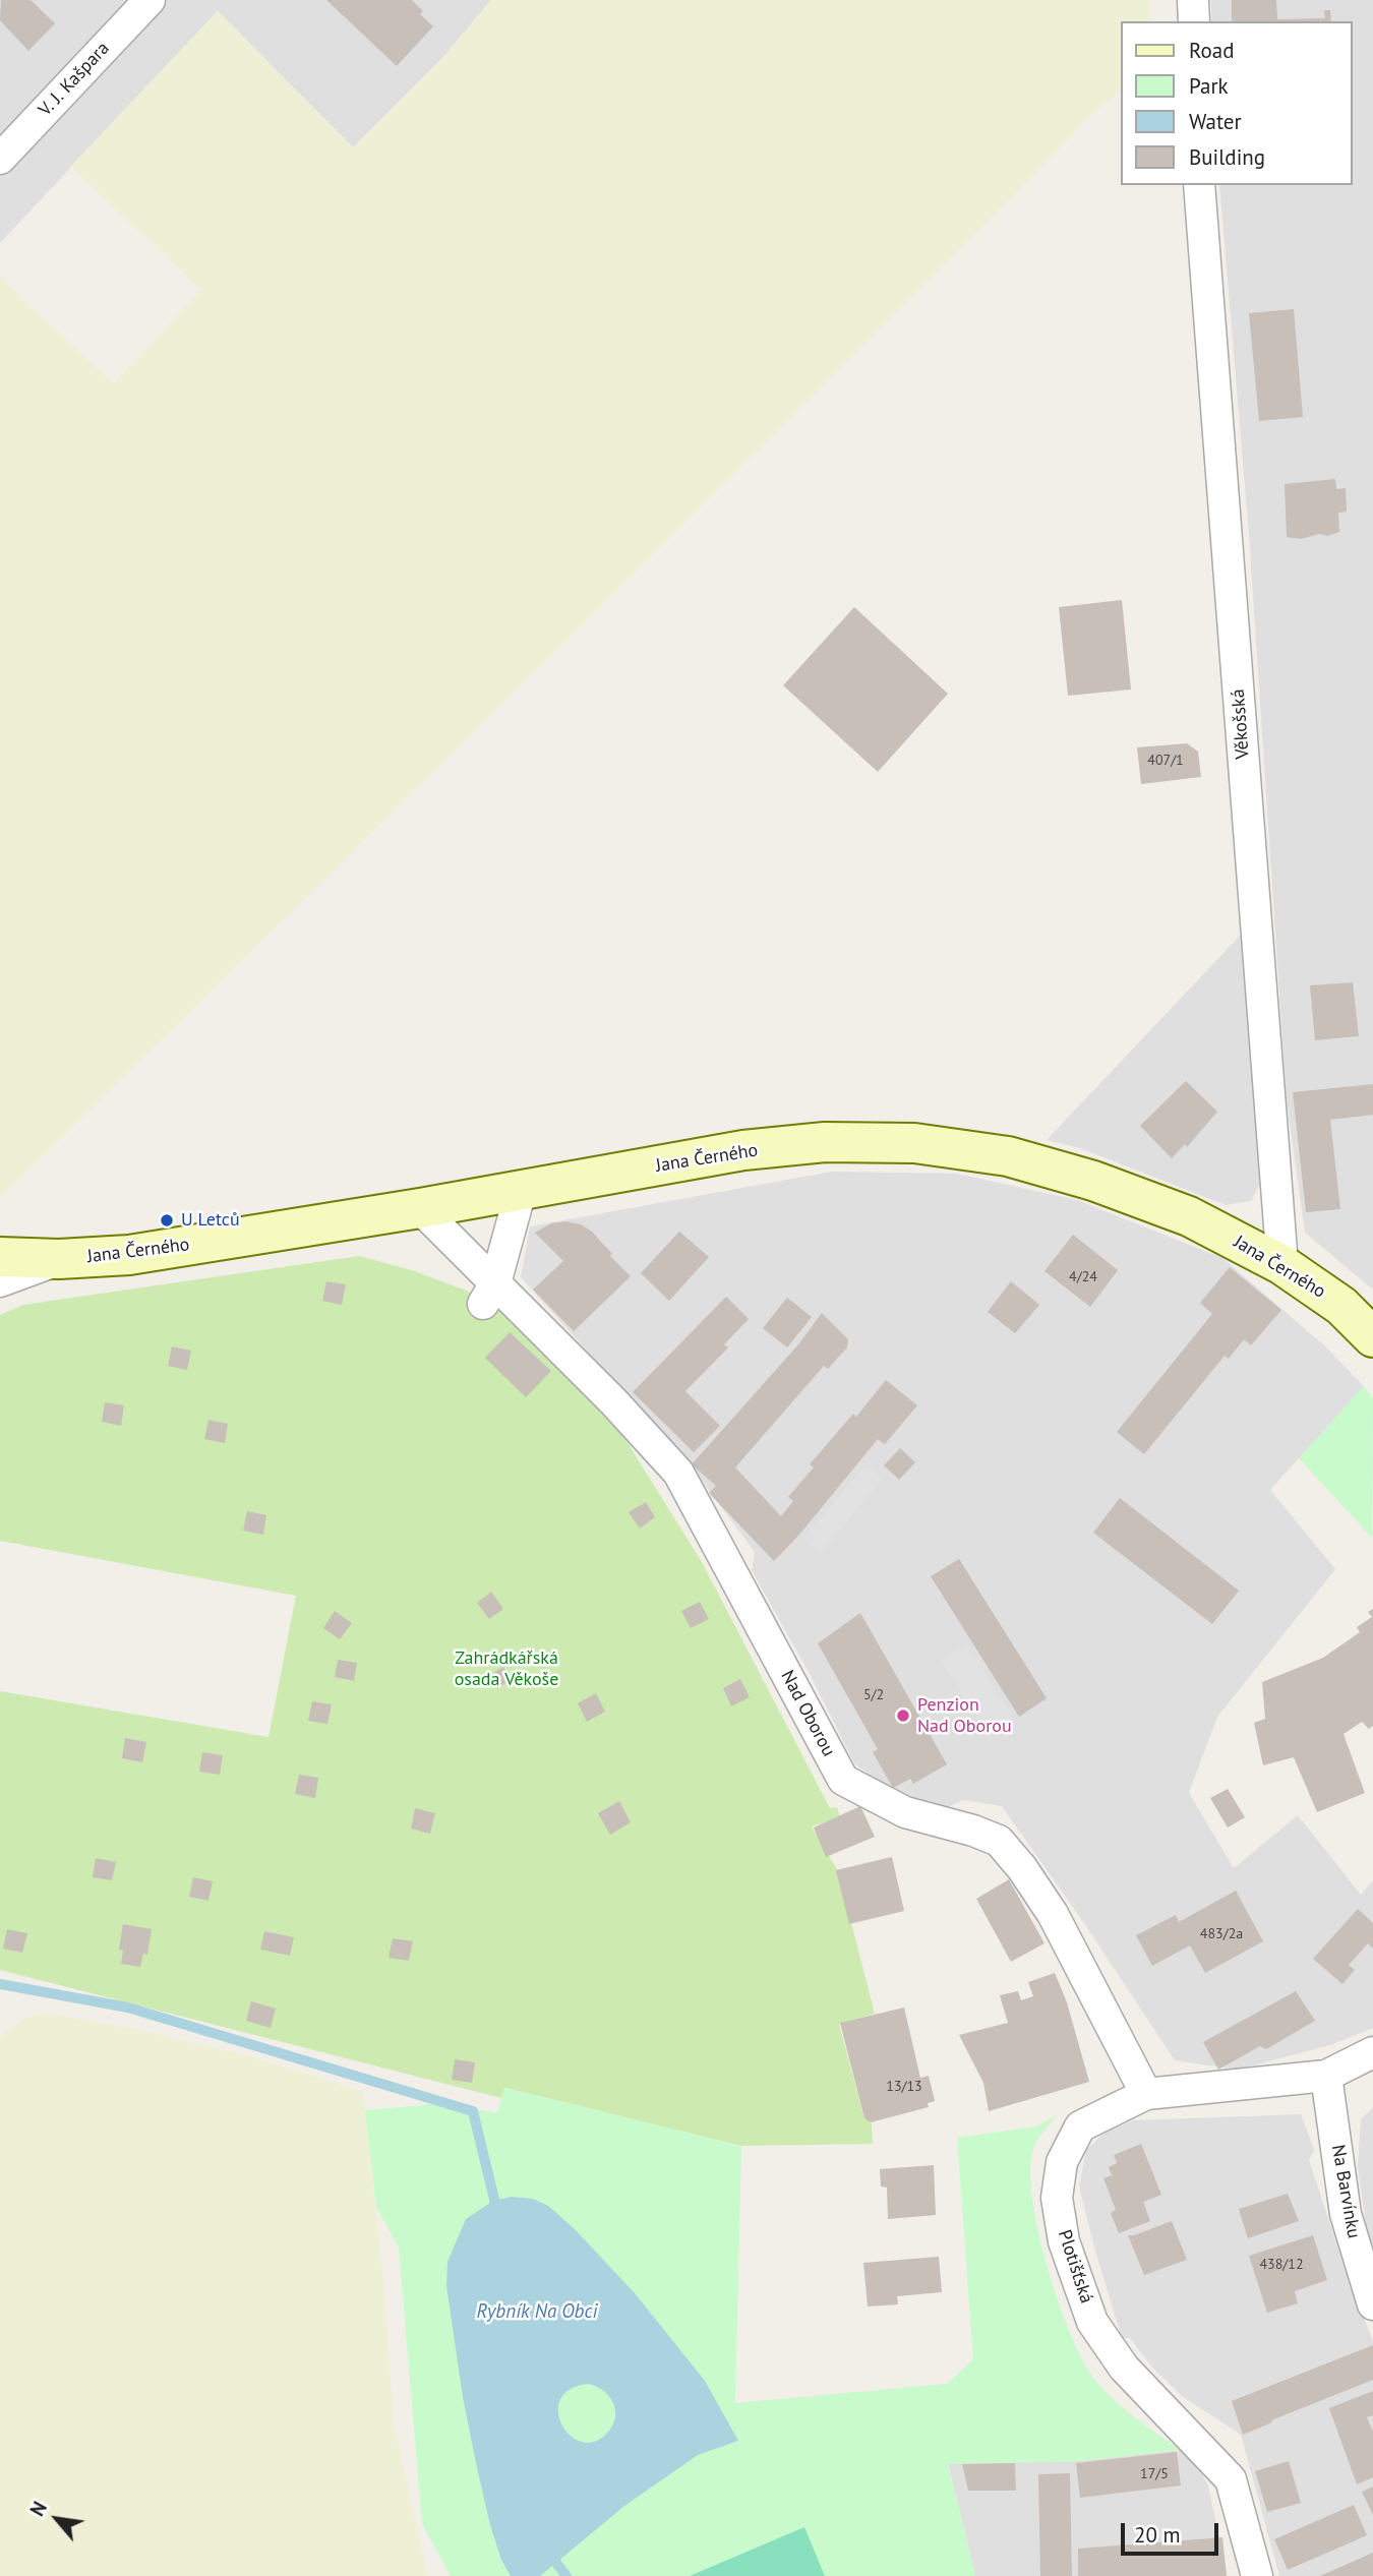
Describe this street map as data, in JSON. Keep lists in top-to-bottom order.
{
  "streets": {
    "street": [
      "V. J. Kašpara",
      "Věkošská",
      "Jana Černého",
      "Nad Oborou",
      "Na Barvínku",
      "Plotišťská"
    ]
  },
  "crossings": [
    ["Věkošská", "Jana Černého"],
    ["Jana Černého", "Nad Oborou"],
    ["Nad Oborou", "Plotišťská"],
    ["Na Barvínku", "Plotišťská"]
  ],
  "water": ["Rybník Na Obci"],
  "parks": ["Zahrádkářská osada Věkoše"],
  "places": ["U Letců", "Penzion Nad Oborou"],
  "house_numbers": [
    "407/1",
    "4/24",
    "5/2",
    "483/2a",
    "13/13",
    "438/12",
    "17/5"
  ],
  "legend": [
    "Road",
    "Park",
    "Water",
    "Building"
  ],
  "scale_bar": "20 m",
  "north": "top left"
}
